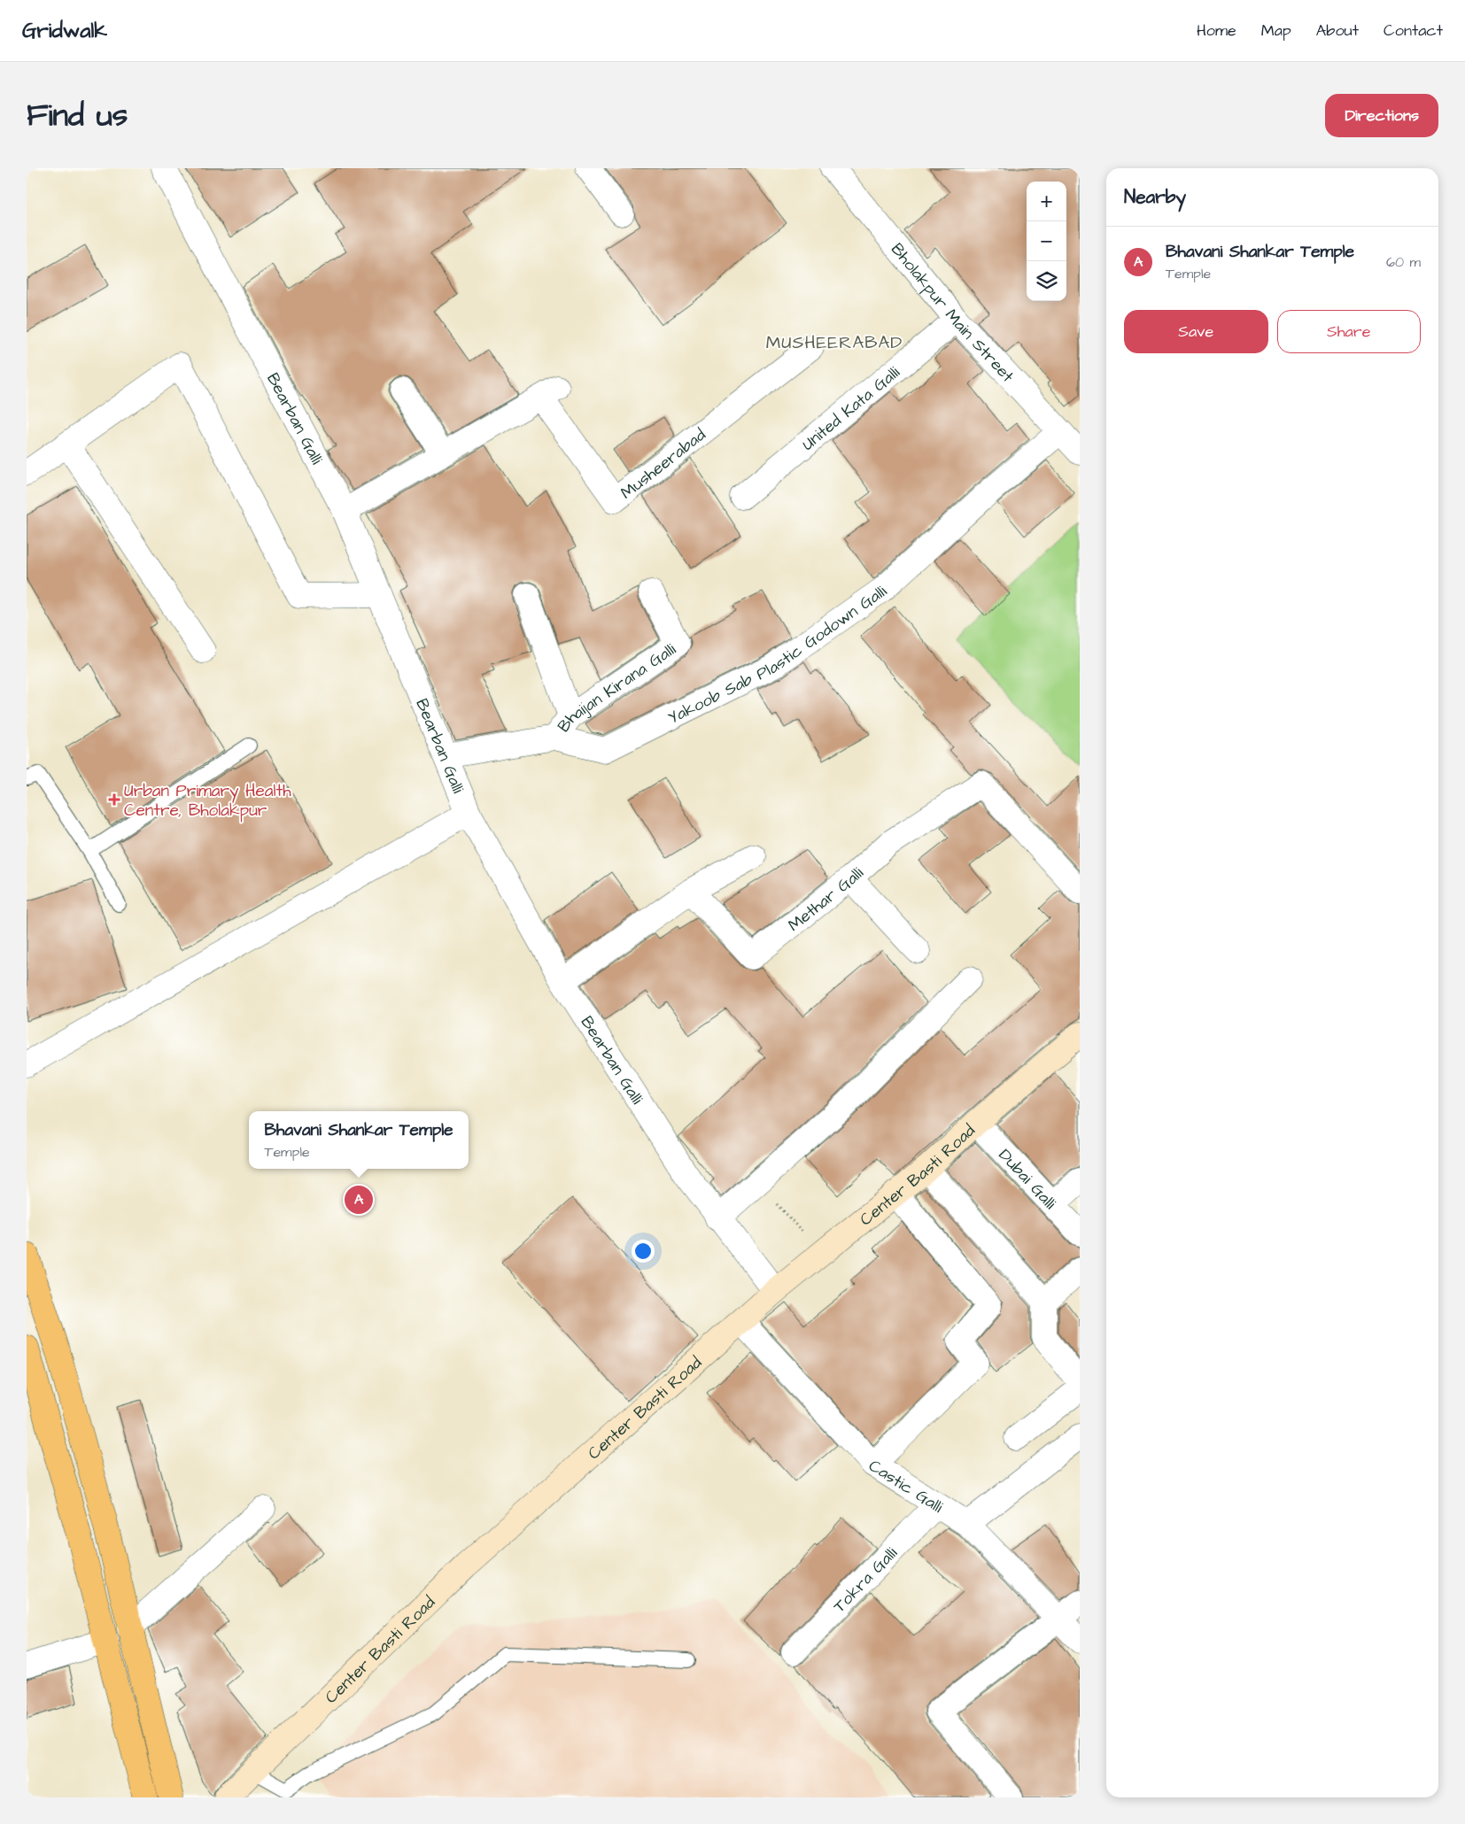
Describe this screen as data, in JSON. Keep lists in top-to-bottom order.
{
  "streets": {
    "street": [
      "Bholakpur Main Street",
      "United Kata Galli",
      "Bearban Galli",
      "Musheerabad",
      "Yakoob Sab Plastic Godown Galli",
      "Bhaijan Kirana Galli",
      "Methar Galli",
      "Center Basti Road",
      "Dubai Galli",
      "Castic Galli",
      "Tokra Galli"
    ]
  },
  "crossings": [
    ["Bholakpur Main Street", "United Kata Galli"],
    ["Bholakpur Main Street", "Yakoob Sab Plastic Godown Galli"],
    ["Bearban Galli", "Yakoob Sab Plastic Godown Galli"],
    ["Bearban Galli", "Center Basti Road"],
    ["Yakoob Sab Plastic Godown Galli", "Bhaijan Kirana Galli"],
    ["Center Basti Road", "Dubai Galli"],
    ["Center Basti Road", "Castic Galli"],
    ["Castic Galli", "Tokra Galli"]
  ],
  "districts": ["MUSHEERABAD"],
  "places": {
    "health": ["Urban Primary Health Centre, Bholakpur"]
  },
  "page": {
    "header": "Gridwalk",
    "nav": [
      "Home",
      "Map",
      "About",
      "Contact"
    ],
    "title": "Find us",
    "buttons": [
      "Directions",
      ["Save", "Share"]
    ],
    "heading": "Nearby",
    "map_buttons": ["+", "−"],
    "list": [
      {
        "mark": "A",
        "name": "Bhavani Shankar Temple",
        "note": "Temple",
        "value": "60 m"
      }
    ],
    "popup": ["Bhavani Shankar Temple", "Temple"],
    "pins": "A"
  }
}
